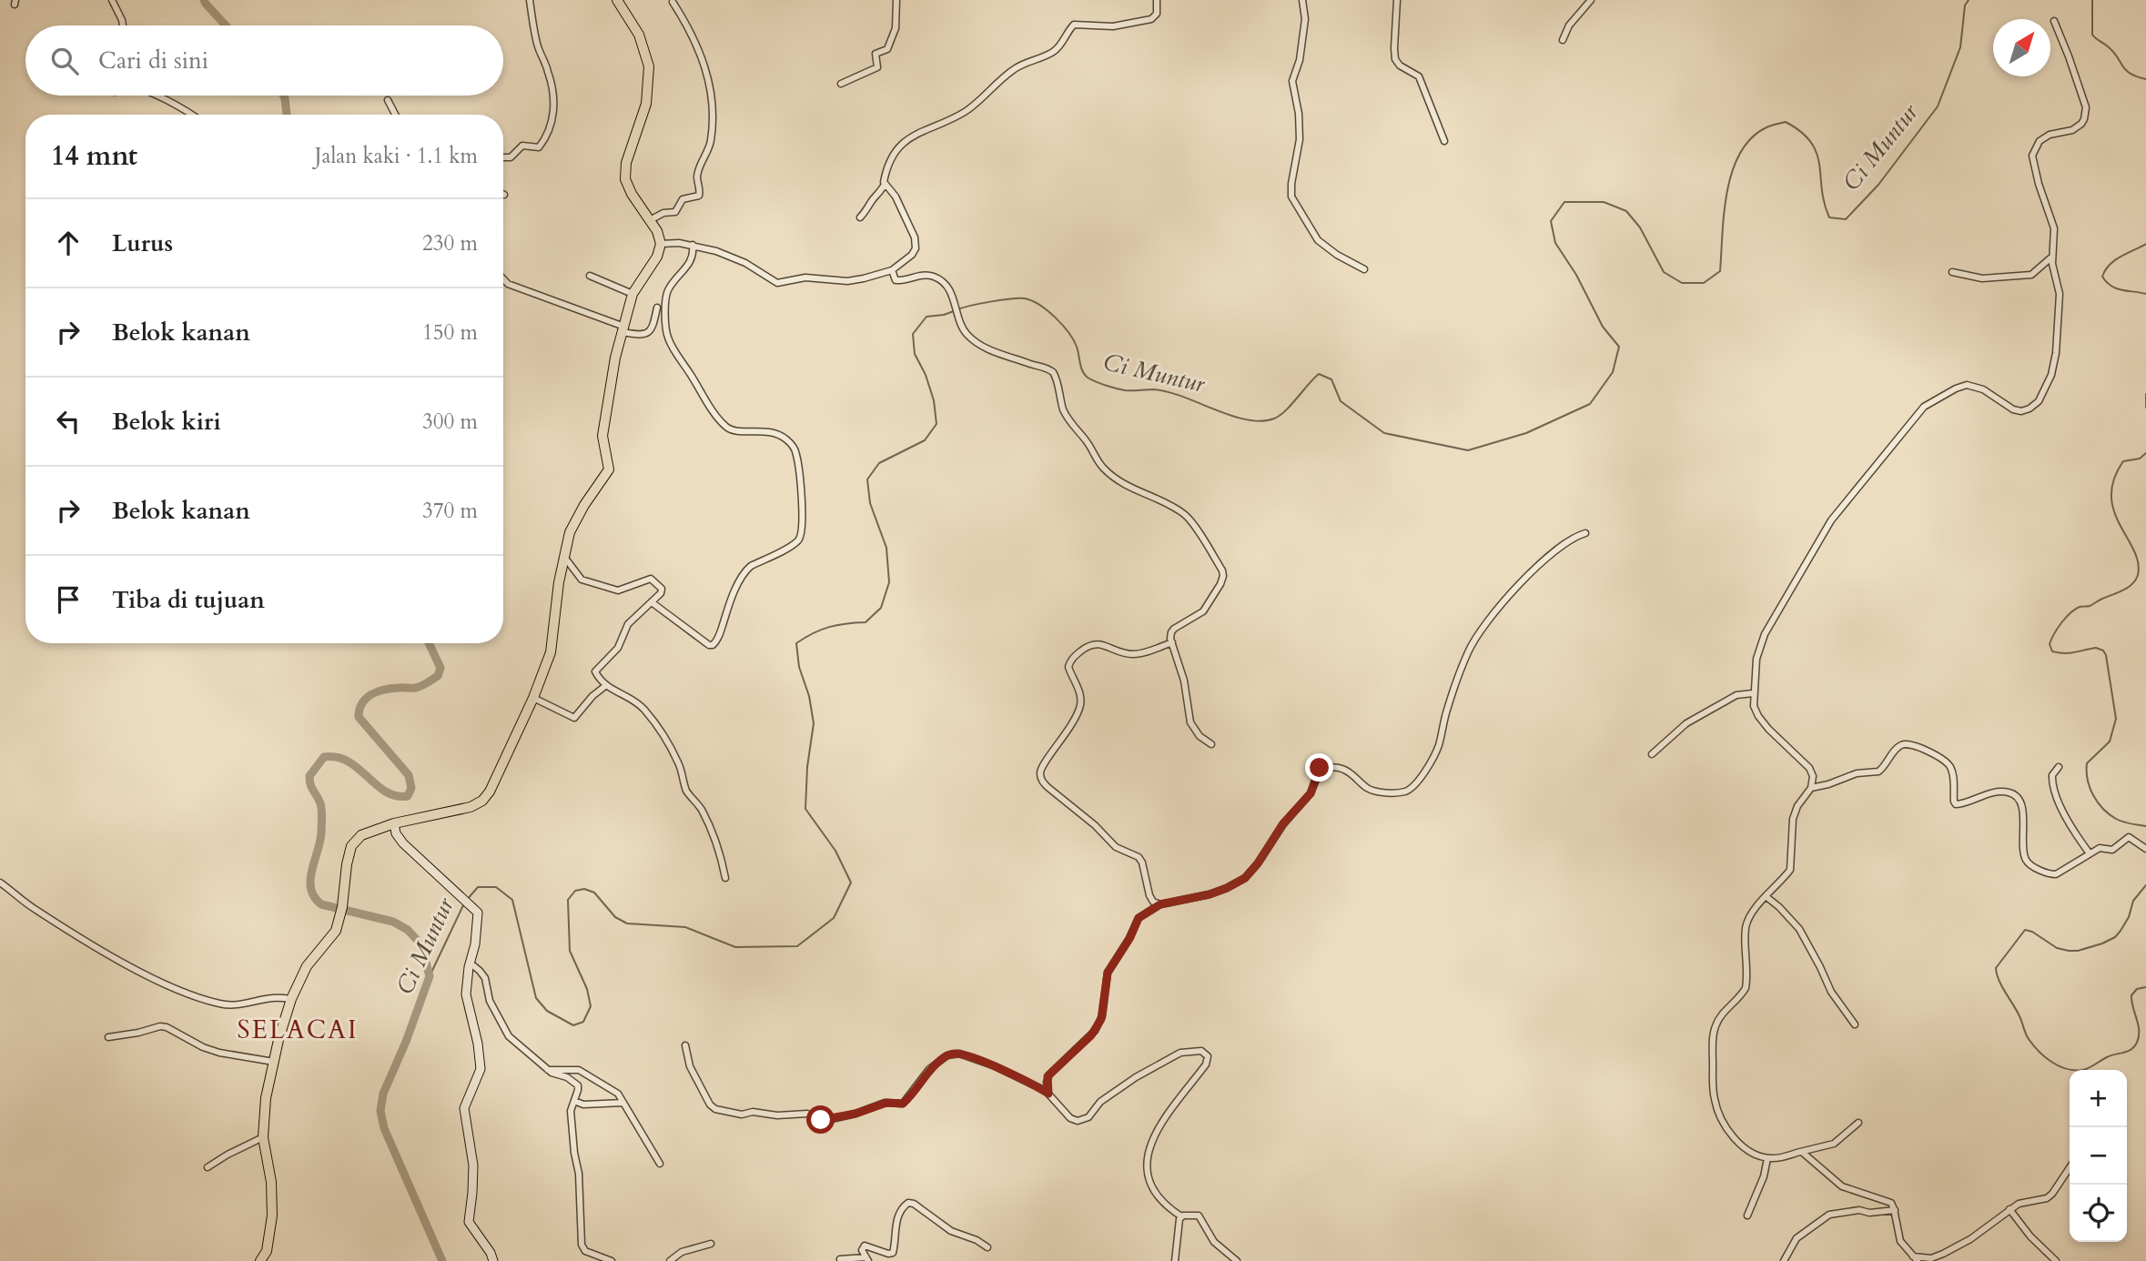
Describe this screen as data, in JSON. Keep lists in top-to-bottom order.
{
  "districts": ["SELACAI"],
  "water": ["Ci Muntur"],
  "north": "top right",
  "page": {
    "search": "Cari di sini",
    "heading": ["14 mnt", "Jalan kaki · 1.1 km"],
    "list": [
      ["Lurus", "230 m"],
      ["Belok kanan", "150 m"],
      ["Belok kiri", "300 m"],
      ["Belok kanan", "370 m"],
      "Tiba di tujuan"
    ],
    "map_buttons": ["+", "−"]
  }
}
